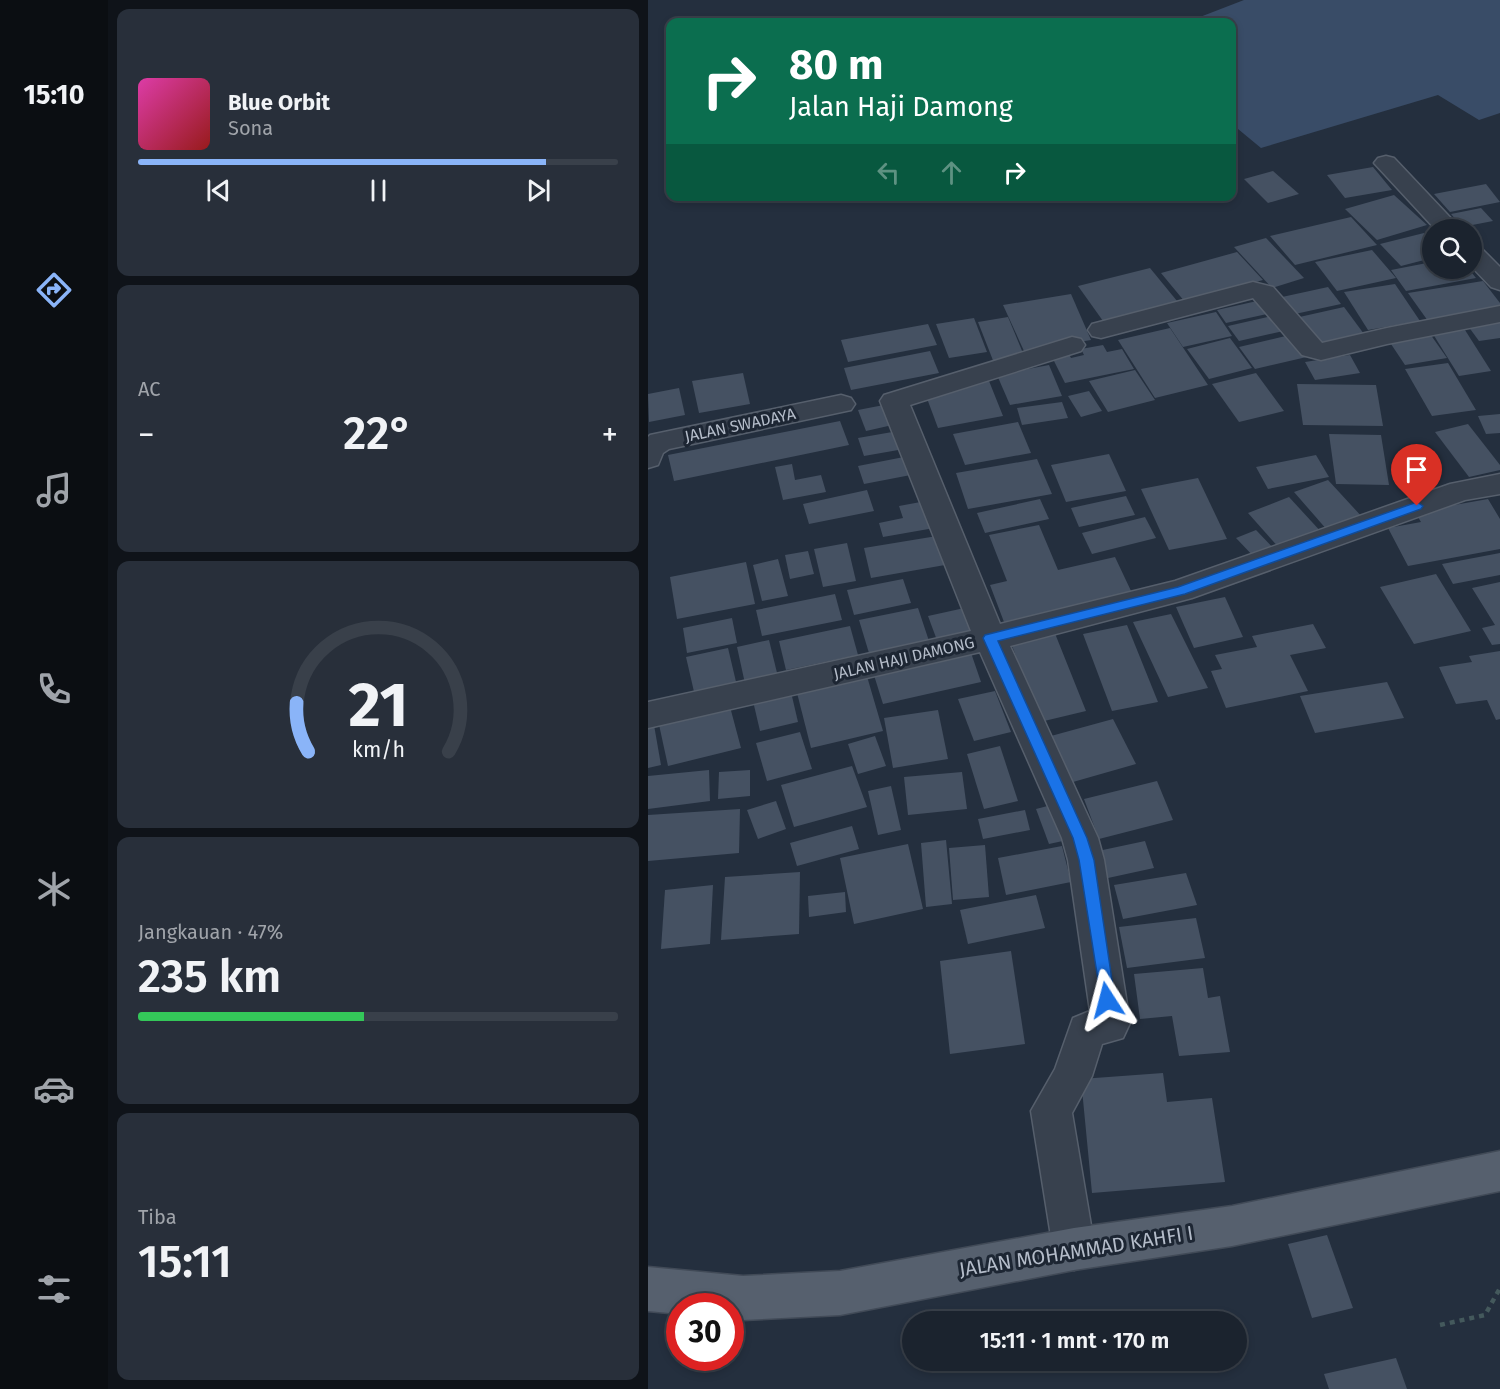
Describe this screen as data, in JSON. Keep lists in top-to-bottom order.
{
  "streets": {
    "main road": ["JALAN MOHAMMAD KAHFI I"],
    "street": ["JALAN SWADAYA", "JALAN HAJI DAMONG"]
  },
  "page": {
    "tabs": "15:10",
    "turn": ["80 m", "Jalan Haji Damong"],
    "song": ["Blue Orbit", "Sona"],
    "tile": [
      "AC",
      ["Jangkauan · 47%", "235 km"],
      ["Tiba", "15:11"]
    ],
    "heat": ["−", "22°", "+"],
    "limit": "30",
    "trip": "15:11 · 1 mnt · 170 m",
    "gauge": ["21", "km/h"]
  }
}
